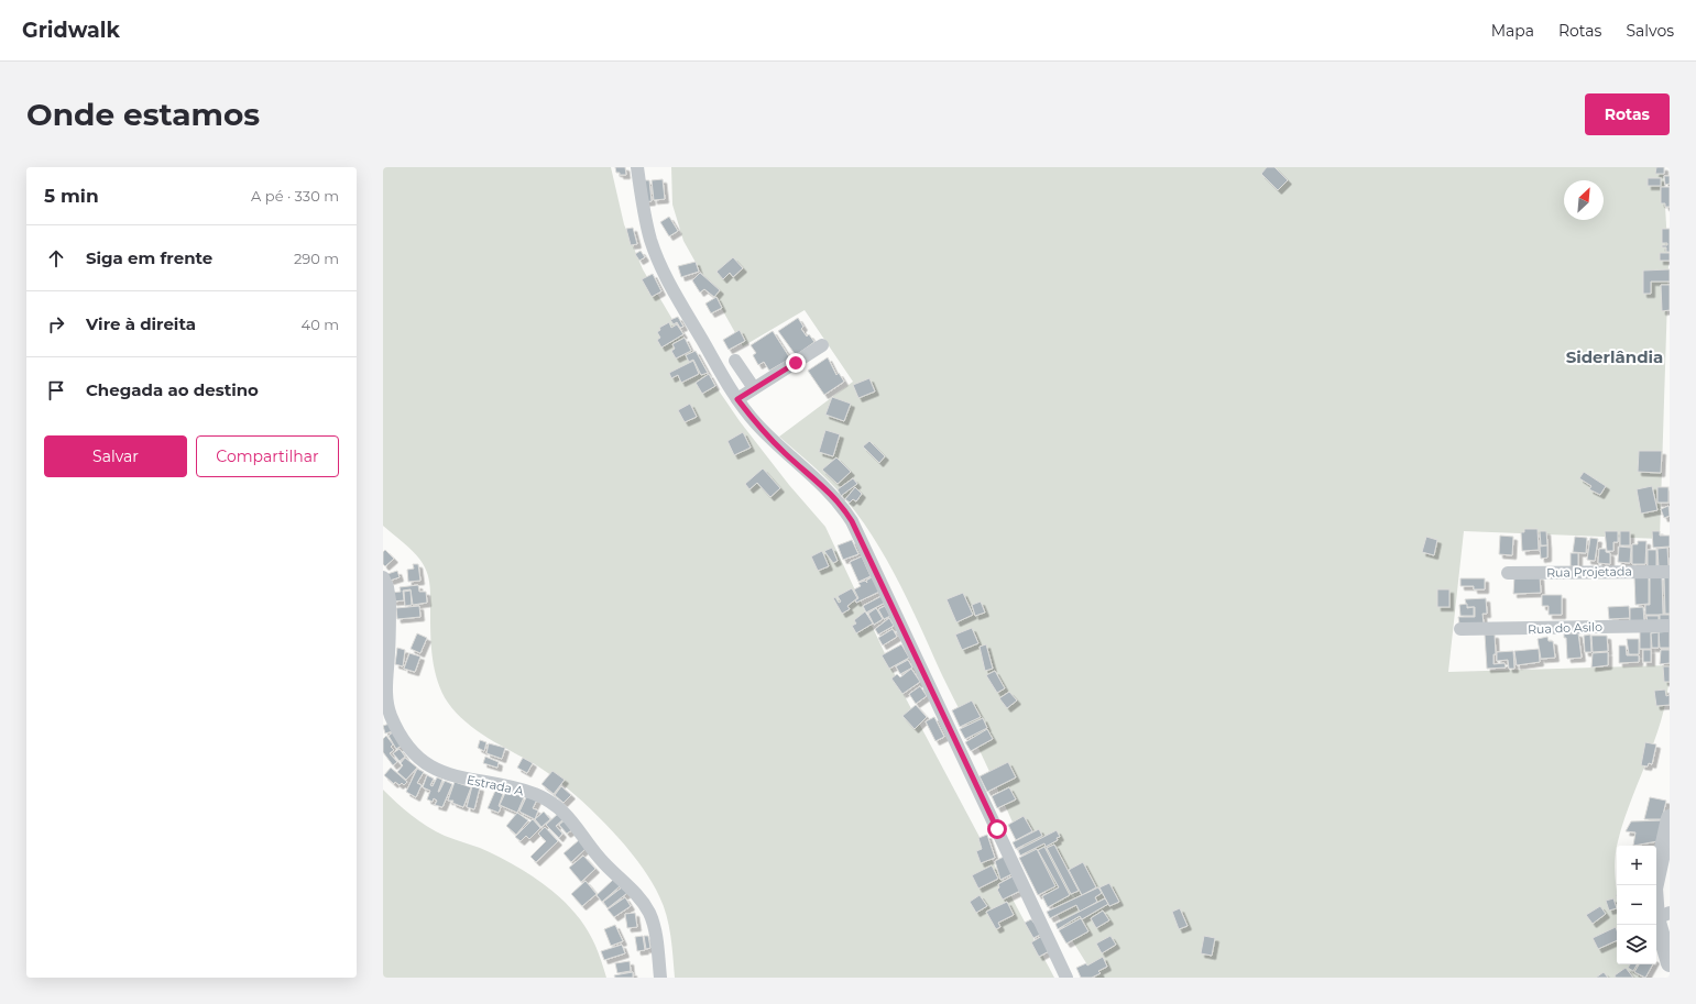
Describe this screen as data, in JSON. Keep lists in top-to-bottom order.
{
  "streets": {
    "street": ["Rua Projetada", "Rua do Asilo", "Estrada A"]
  },
  "districts": ["Siderlândia"],
  "north": "top right",
  "page": {
    "header": "Gridwalk",
    "nav": ["Mapa", "Rotas", "Salvos"],
    "buttons": [
      "Rotas",
      ["Salvar", "Compartilhar"]
    ],
    "title": "Onde estamos",
    "heading": ["5 min", "A pé · 330 m"],
    "list": [
      ["Siga em frente", "290 m"],
      ["Vire à direita", "40 m"],
      "Chegada ao destino"
    ],
    "map_buttons": ["+", "−"]
  }
}
